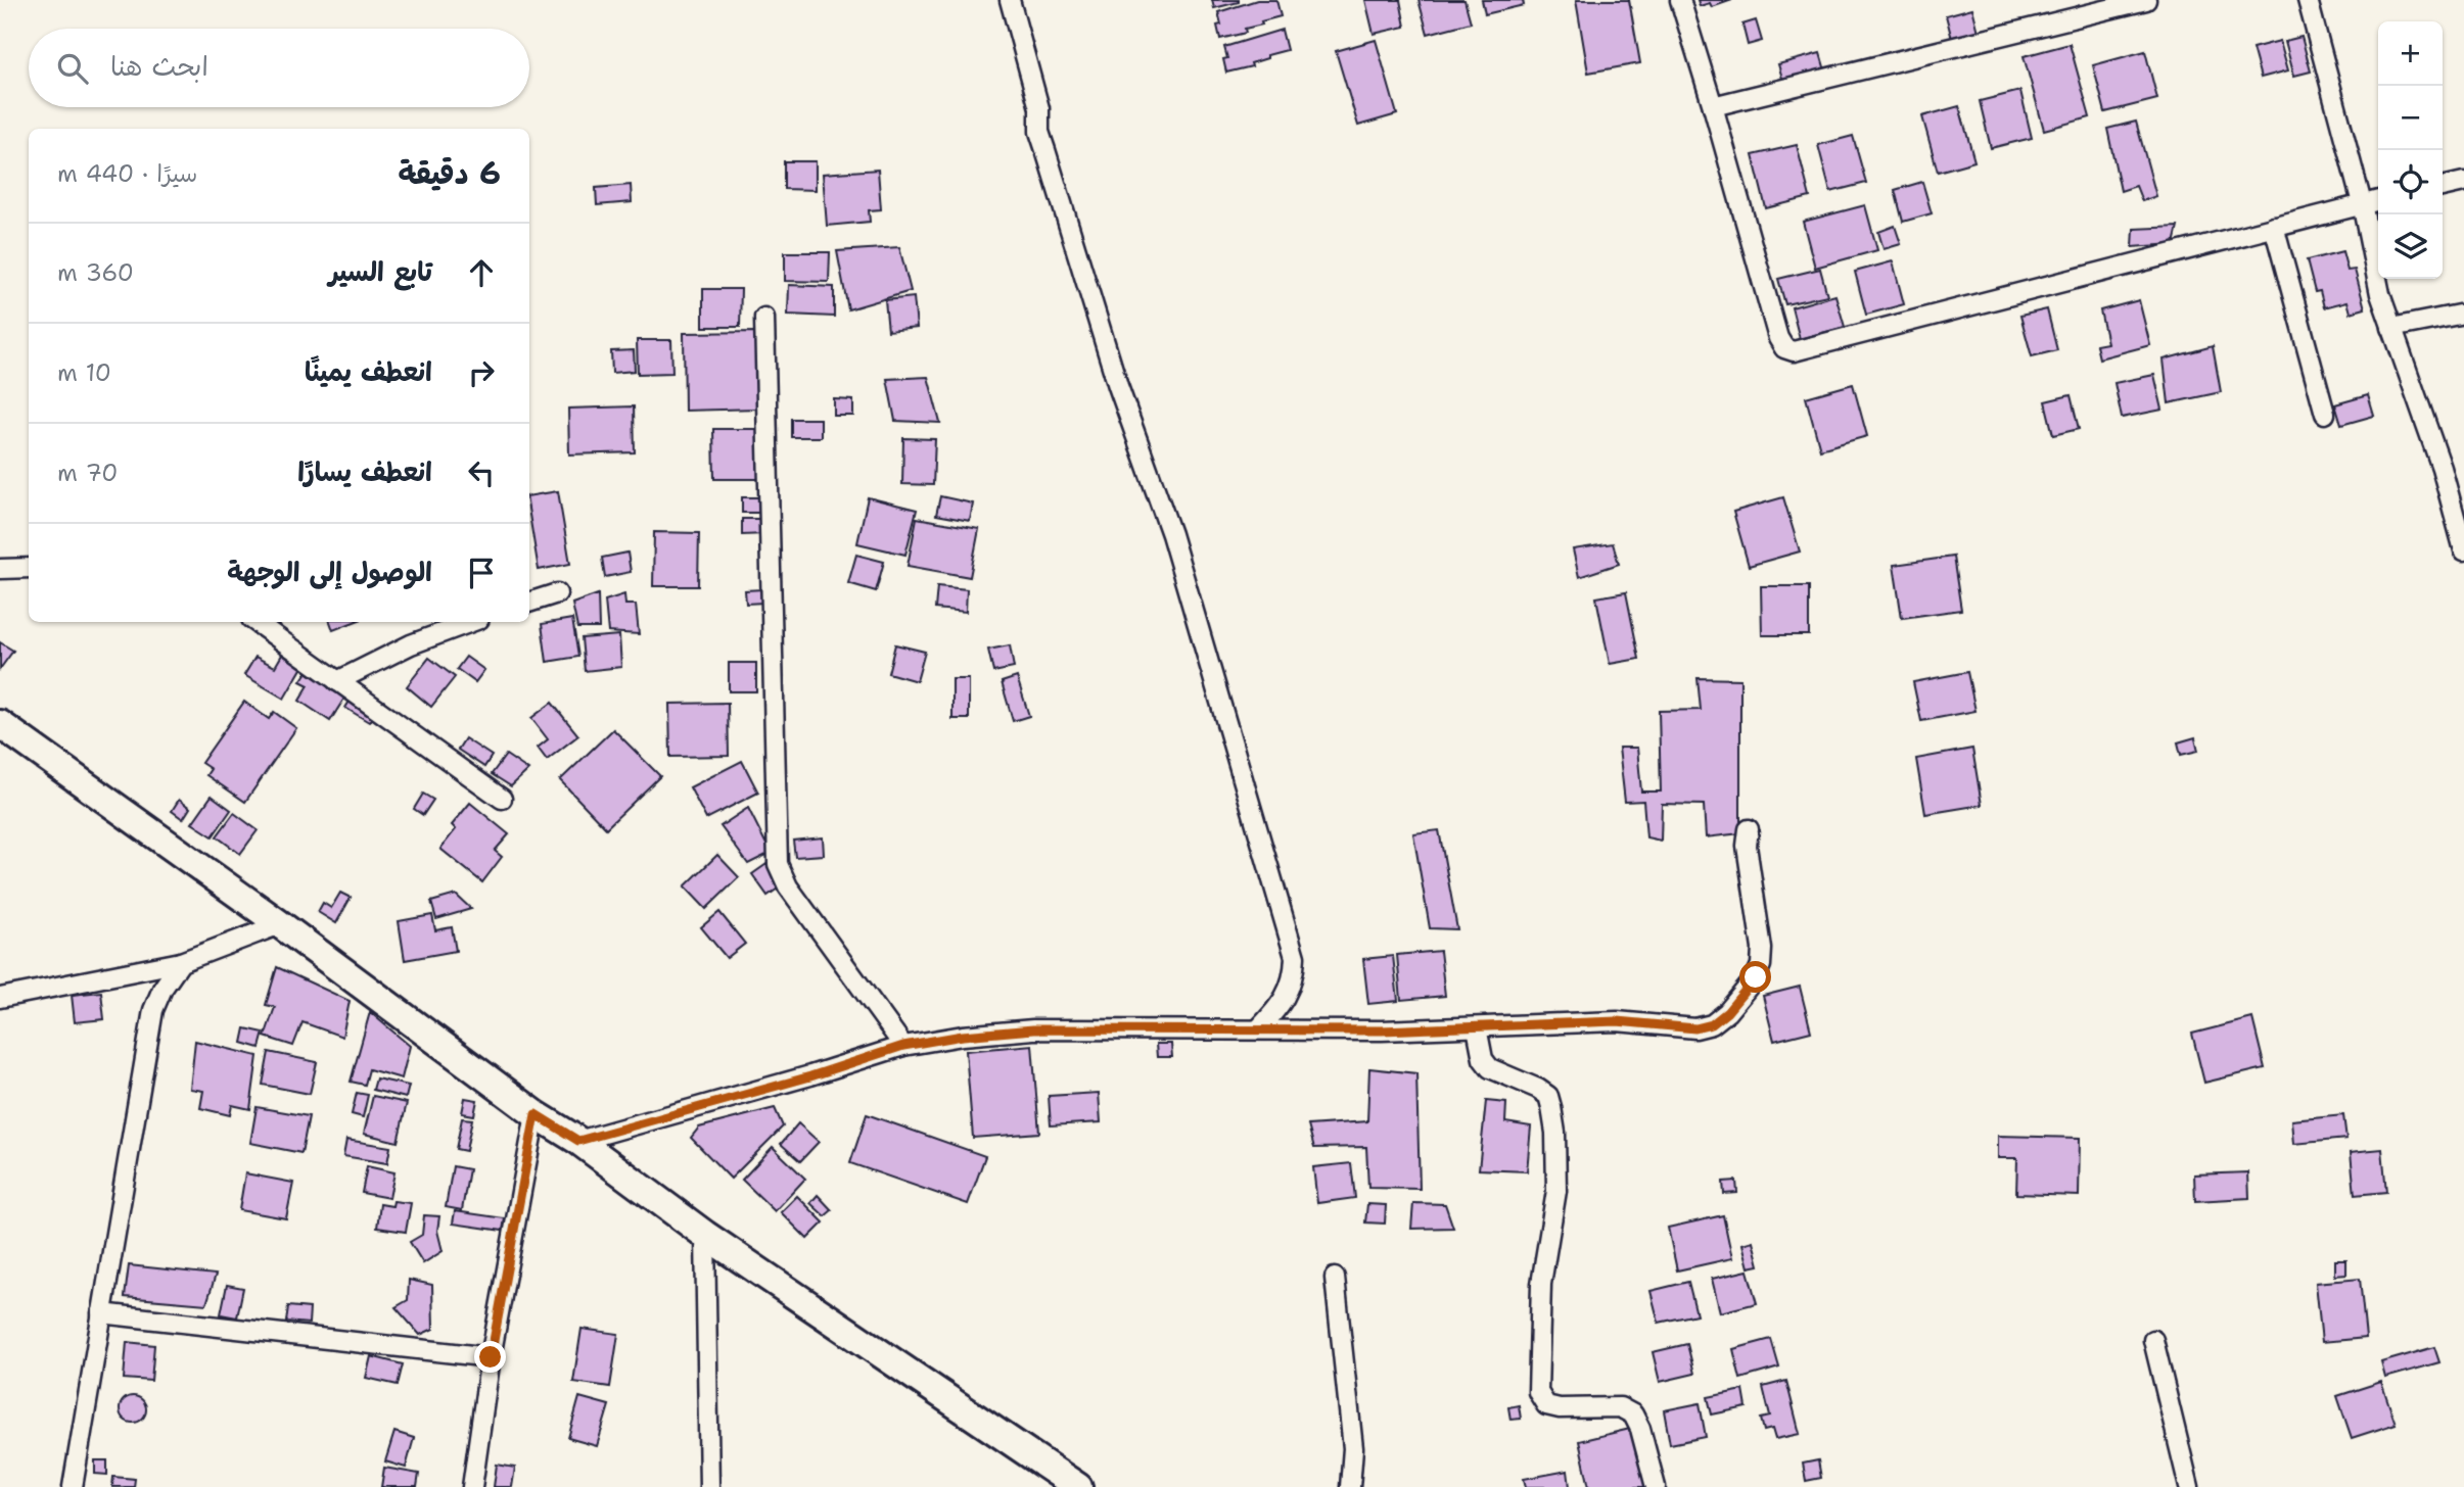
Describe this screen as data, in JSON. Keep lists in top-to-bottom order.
{
  "page": {
    "map_buttons": ["+", "−"],
    "search": "ابحث هنا",
    "heading": ["6 دقيقة", "سيرًا · 440 m"],
    "list": [
      ["تابع السير", "360 m"],
      ["انعطف يمينًا", "10 m"],
      ["انعطف يسارًا", "70 m"],
      "الوصول إلى الوجهة"
    ]
  }
}
